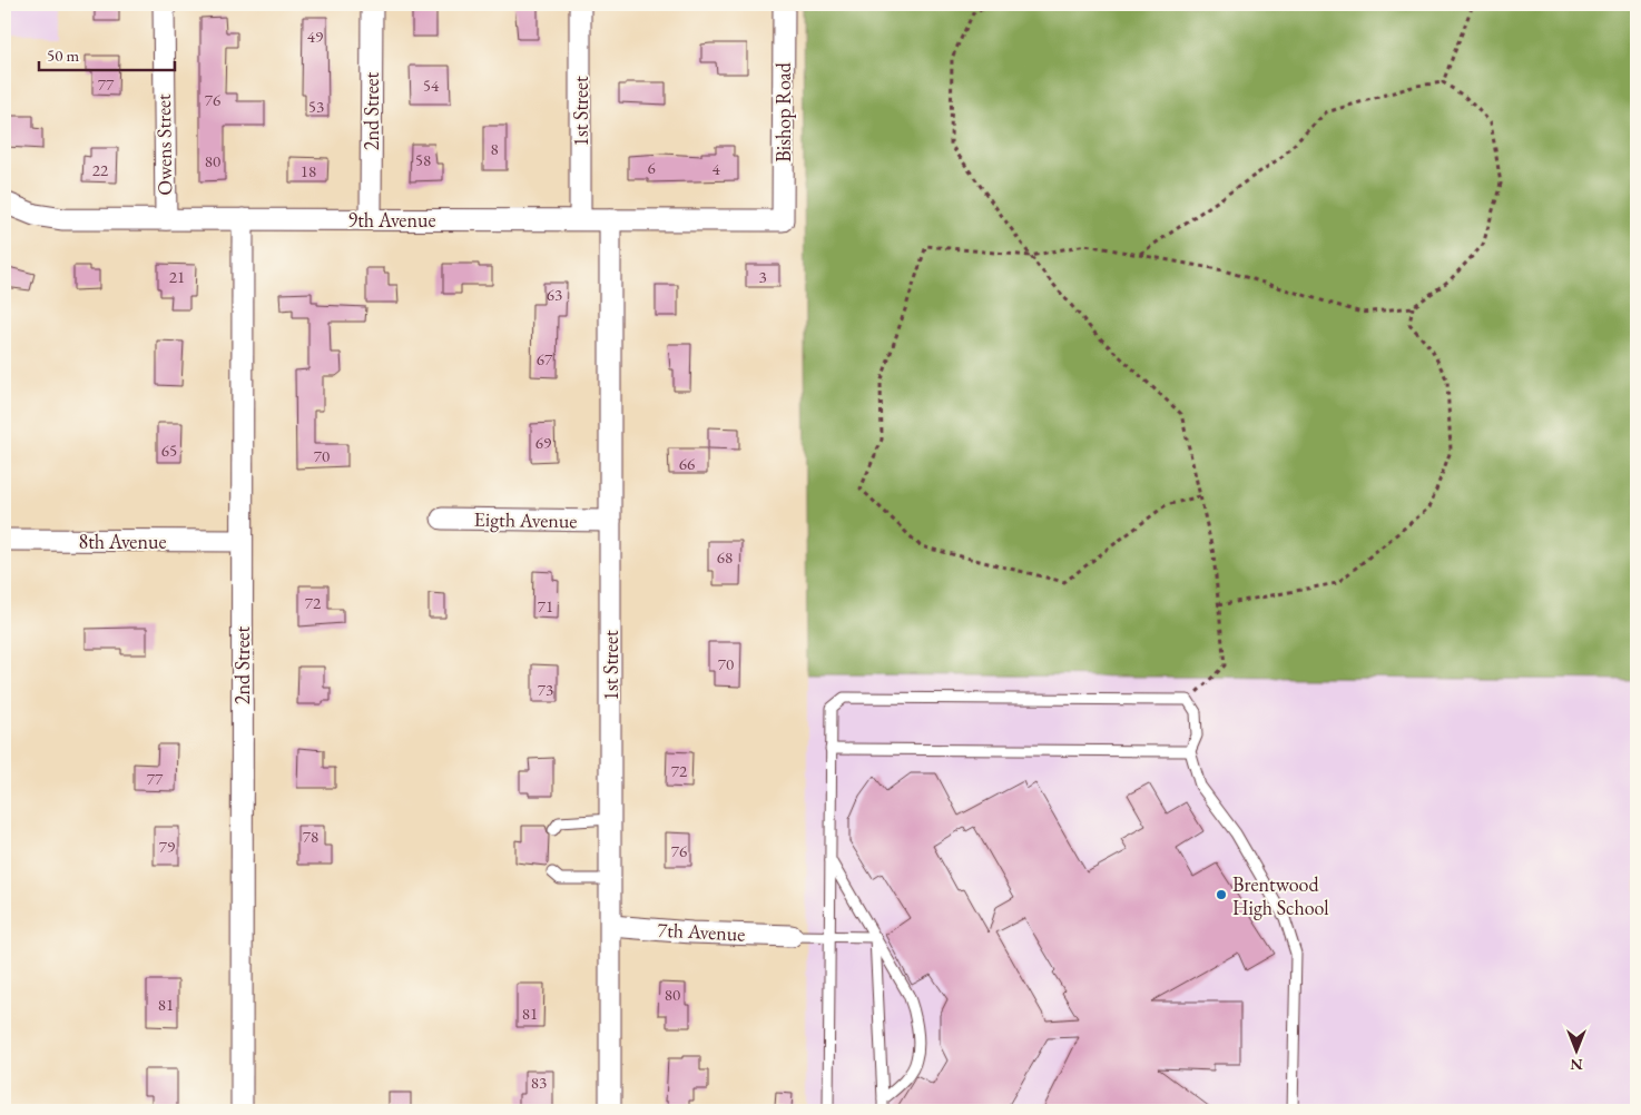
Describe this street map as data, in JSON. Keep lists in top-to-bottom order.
{
  "streets": {
    "street": [
      "2nd Street",
      "1st Street",
      "Bishop Road",
      "Owens Street",
      "9th Avenue",
      "Eigth Avenue",
      "8th Avenue",
      "7th Avenue"
    ]
  },
  "crossings": [
    ["2nd Street", "9th Avenue"],
    ["2nd Street", "8th Avenue"],
    ["1st Street", "9th Avenue"],
    ["1st Street", "Eigth Avenue"],
    ["1st Street", "7th Avenue"],
    ["Bishop Road", "9th Avenue"],
    ["Owens Street", "9th Avenue"]
  ],
  "places": ["Brentwood High School"],
  "house_numbers": [
    "49",
    "77",
    "54",
    "76",
    "53",
    "8",
    "58",
    "80",
    "6",
    "4",
    "22",
    "18",
    "21",
    "3",
    "63",
    "67",
    "69",
    "65",
    "70",
    "66",
    "68",
    "72",
    "71",
    "70",
    "73",
    "72",
    "77",
    "78",
    "79",
    "76",
    "80",
    "81",
    "81",
    "83"
  ],
  "scale_bar": "50 m",
  "north": "bottom"
}
